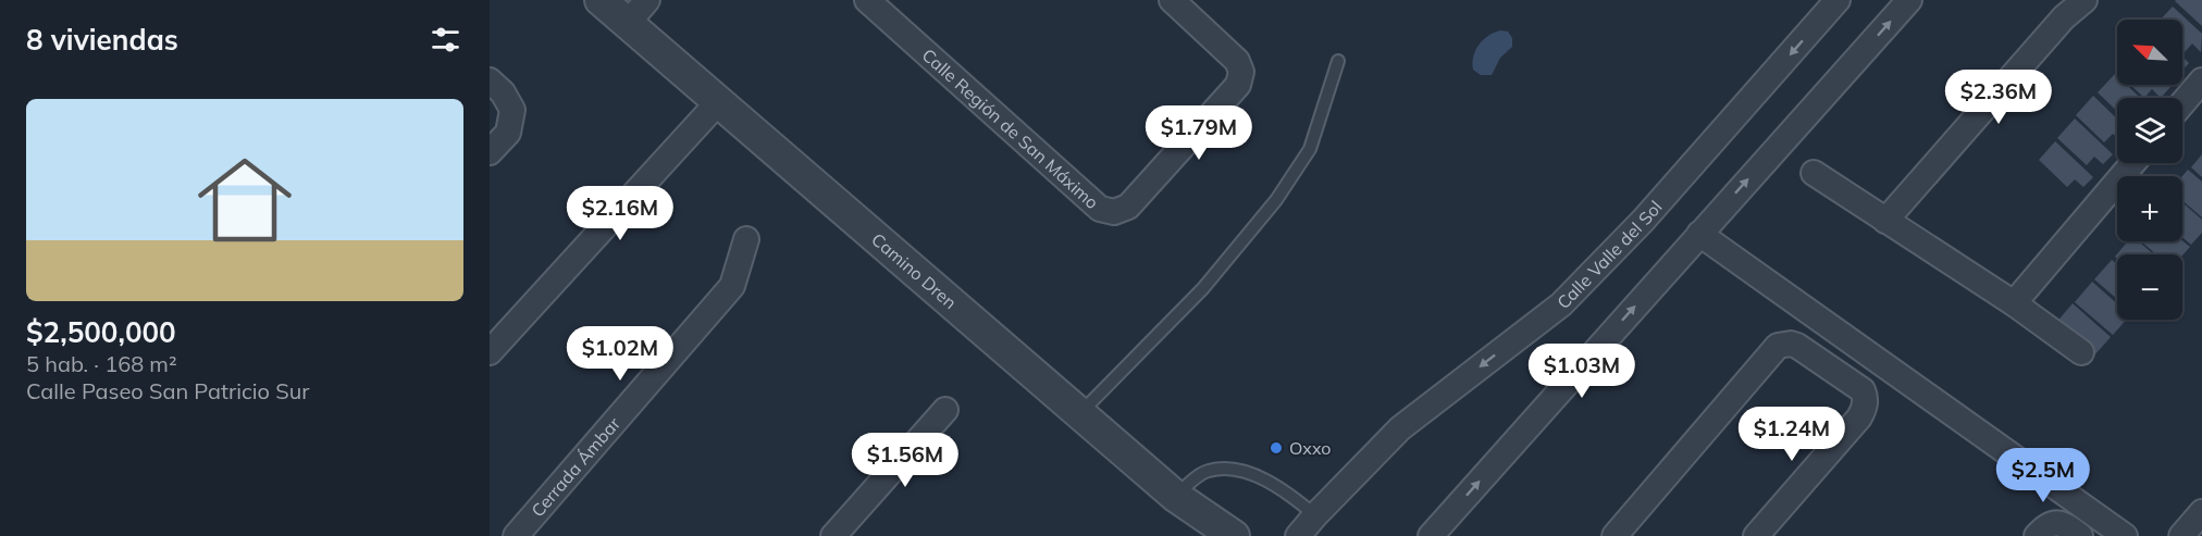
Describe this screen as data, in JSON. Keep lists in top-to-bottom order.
{
  "streets": {
    "street": [
      "Calle Región de San Máximo",
      "Calle Valle del Sol",
      "Camino Dren",
      "Cerrada Ámbar"
    ]
  },
  "places": ["Oxxo"],
  "north": "top left",
  "page": {
    "heading": "8 viviendas",
    "map_buttons": ["+", "−"],
    "price": [
      "$2.36M",
      "$1.79M",
      "$2.16M",
      "$1.02M",
      "$1.03M",
      "$1.24M",
      "$1.56M",
      "$2.5M"
    ],
    "list": [
      {
        "name": "$2,500,000",
        "note": "5 hab. · 168 m² · Calle Paseo San Patricio Sur"
      }
    ]
  }
}
